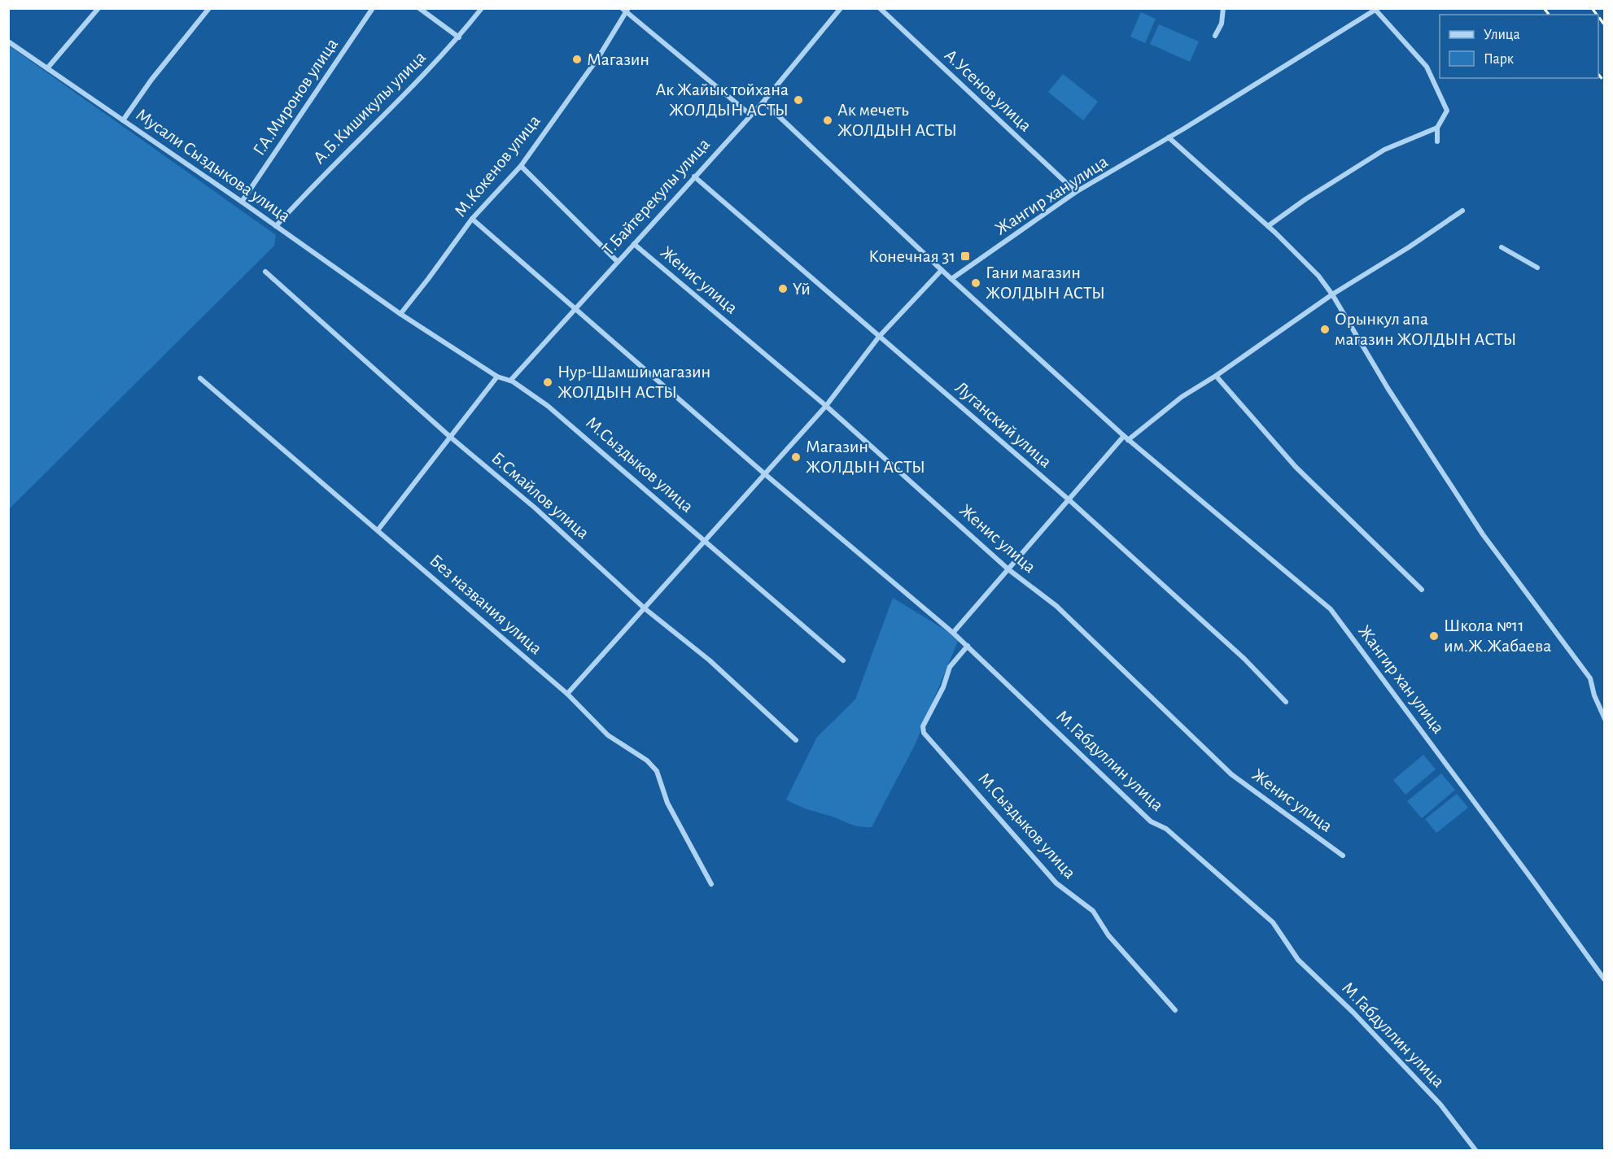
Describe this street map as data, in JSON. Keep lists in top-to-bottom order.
{
  "streets": {
    "street": [
      "А.Усенов улица",
      "Г.А.Миронов улица",
      "А.Б.Кишикулы улица",
      "Мусали Сыздыкова улица",
      "М.Кокенов улица",
      "Жангир хан улица",
      "Т.Байтерекулы улица",
      "Женис улица",
      "Луганский улица",
      "М.Сыздыков улица",
      "Б.Смайлов улица",
      "Без названия улица",
      "М.Габдуллин улица"
    ]
  },
  "crossings": [
    ["А.Усенов улица", "Жангир хан улица"],
    ["Г.А.Миронов улица", "Мусали Сыздыкова улица"],
    ["А.Б.Кишикулы улица", "Мусали Сыздыкова улица"],
    ["Мусали Сыздыкова улица", "М.Кокенов улица"],
    ["Мусали Сыздыкова улица", "М.Сыздыков улица"],
    ["М.Кокенов улица", "М.Сыздыков улица"],
    ["М.Кокенов улица", "М.Габдуллин улица"],
    ["Жангир хан улица", "Т.Байтерекулы улица"],
    ["Т.Байтерекулы улица", "Женис улица"],
    ["Т.Байтерекулы улица", "Луганский улица"],
    ["Т.Байтерекулы улица", "М.Сыздыков улица"],
    ["Т.Байтерекулы улица", "М.Габдуллин улица"],
    ["М.Сыздыков улица", "М.Габдуллин улица"]
  ],
  "places": {
    "other": [
      "Магазин",
      "Ак Жайык тойхана ЖОЛДЫН АСТЫ",
      "Ак мечеть ЖОЛДЫН АСТЫ",
      "Гани магазин ЖОЛДЫН АСТЫ",
      "Үй",
      "Орынкул апа магазин ЖОЛДЫН АСТЫ",
      "Нур-Шамши магазин ЖОЛДЫН АСТЫ",
      "Магазин ЖОЛДЫН АСТЫ",
      "Школа №11 им.Ж.Жабаева"
    ],
    "transit": ["Конечная 31"]
  },
  "legend": ["Улица", "Парк"]
}
